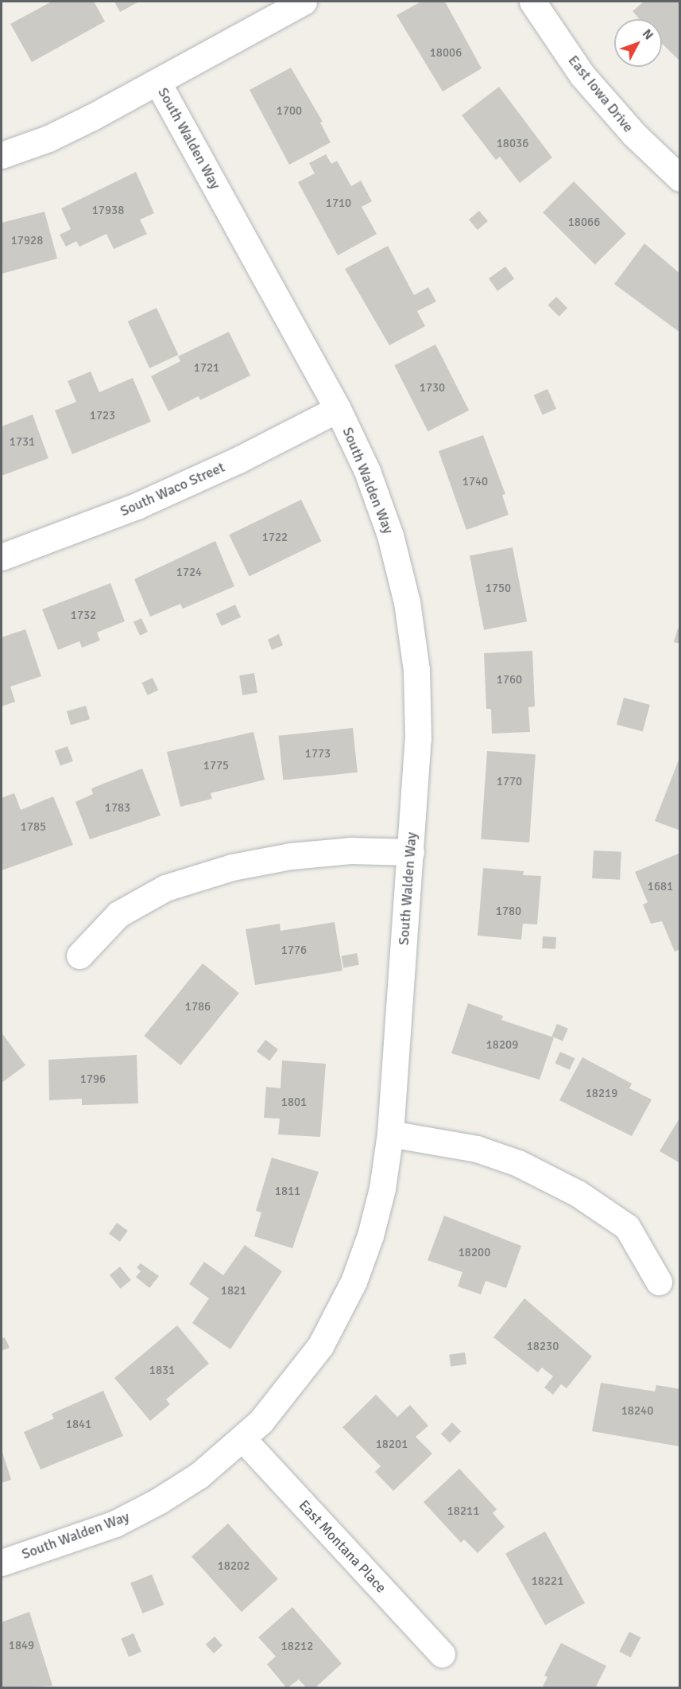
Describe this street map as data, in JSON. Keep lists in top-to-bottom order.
{
  "streets": {
    "street": [
      "East Iowa Drive",
      "South Walden Way",
      "South Waco Street",
      "East Montana Place"
    ]
  },
  "crossings": [
    ["South Walden Way", "South Waco Street"],
    ["South Walden Way", "East Montana Place"]
  ],
  "house_numbers": [
    "18006",
    "1700",
    "18036",
    "1710",
    "17938",
    "18066",
    "17928",
    "1721",
    "1730",
    "1723",
    "1731",
    "1740",
    "1722",
    "1724",
    "1750",
    "1732",
    "1760",
    "1773",
    "1775",
    "1770",
    "1783",
    "1785",
    "1681",
    "1780",
    "1776",
    "1786",
    "18209",
    "1796",
    "18219",
    "1801",
    "1811",
    "18200",
    "1821",
    "18230",
    "1831",
    "18240",
    "1841",
    "18201",
    "18211",
    "18202",
    "18221",
    "1849",
    "18212"
  ],
  "north": "top right"
}
